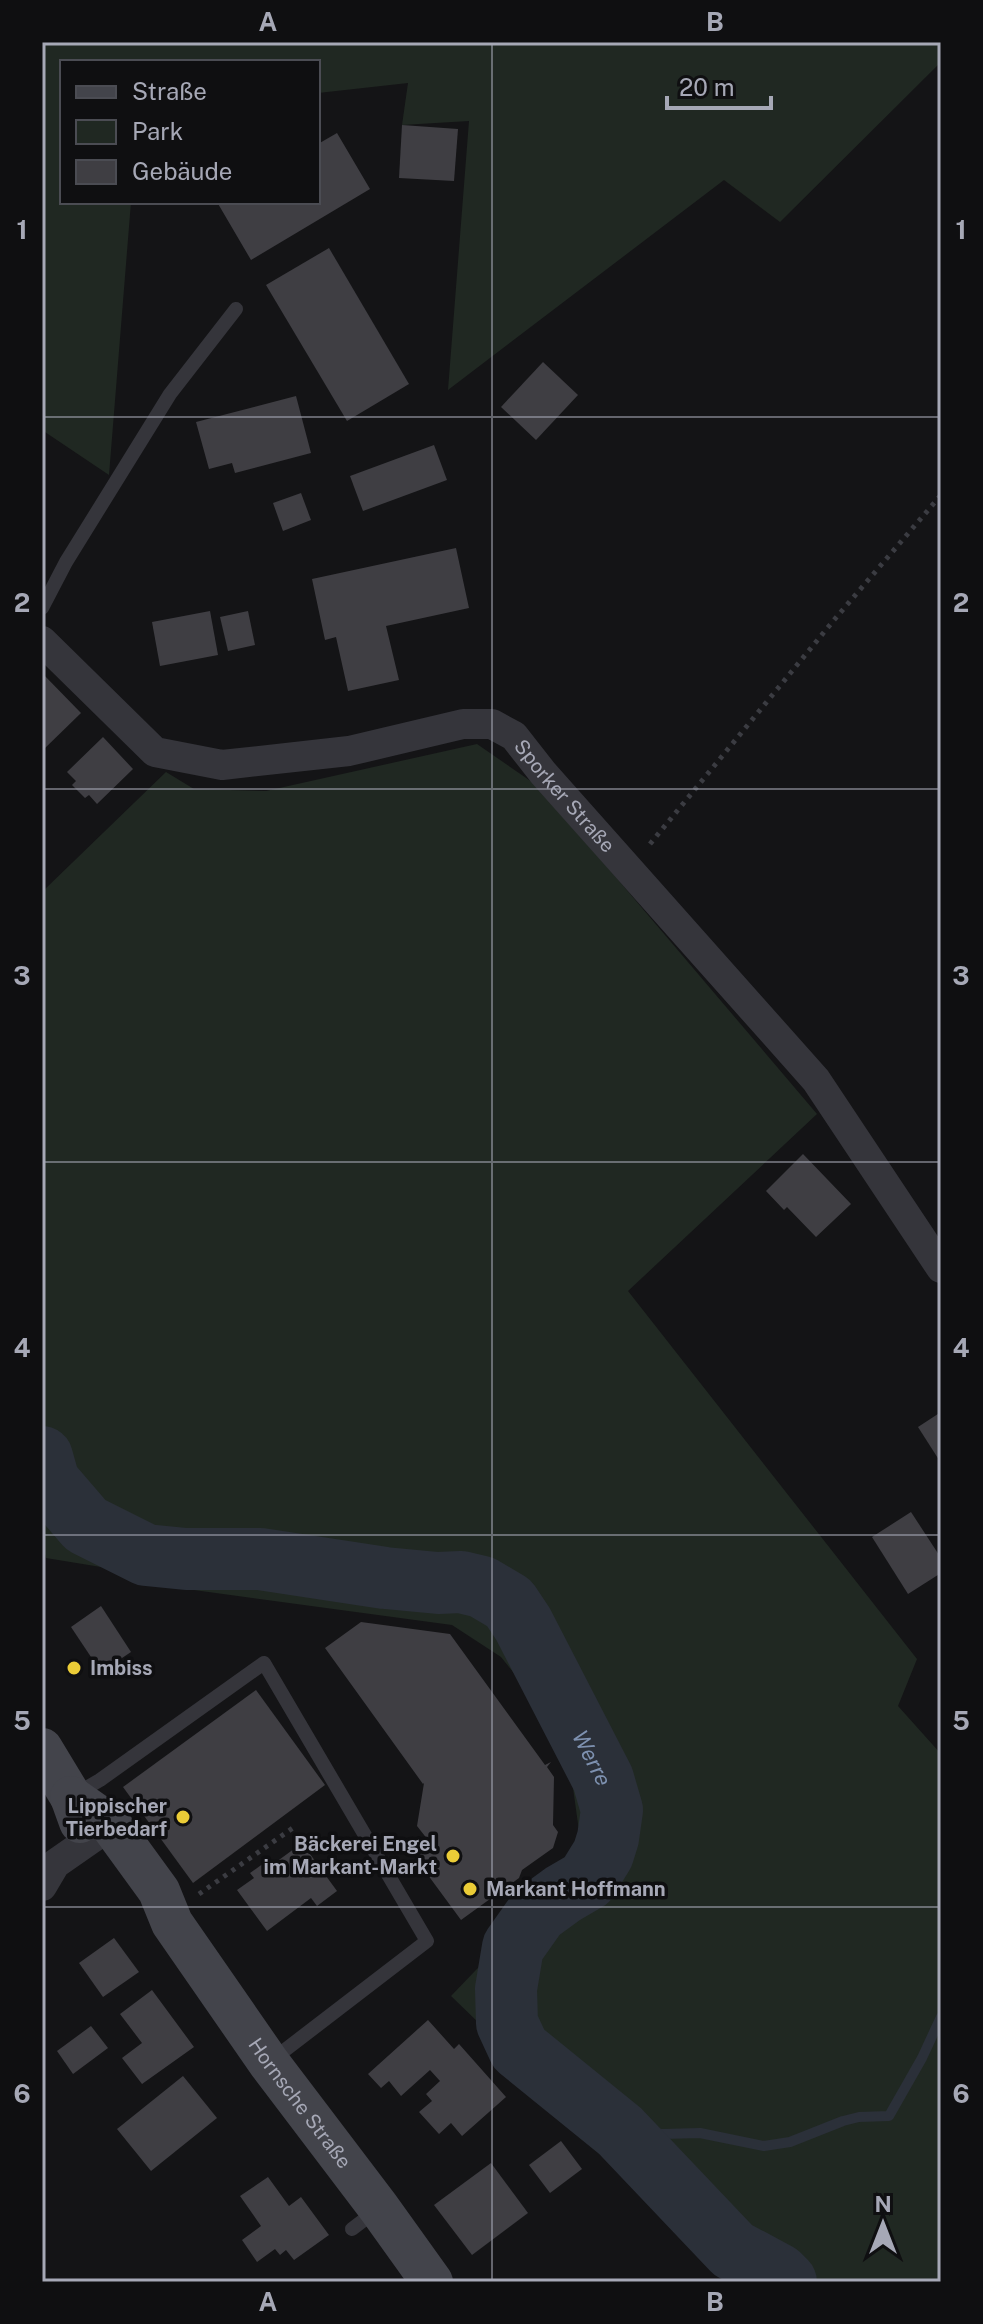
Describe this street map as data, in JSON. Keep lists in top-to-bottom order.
{
  "streets": {
    "main road": ["Hornsche Straße"],
    "street": ["Sporker Straße"]
  },
  "water": ["Werre"],
  "places": [
    "Imbiss",
    "Lippischer Tierbedarf",
    "Bäckerei Engel im Markant-Markt",
    "Markant Hoffmann"
  ],
  "legend": ["Straße", "Park", "Gebäude"],
  "scale_bar": "20 m",
  "north": "top",
  "grid": {
    "columns": ["A", "B"],
    "rows": [
      "1",
      "2",
      "3",
      "4",
      "5",
      "6"
    ]
  }
}
